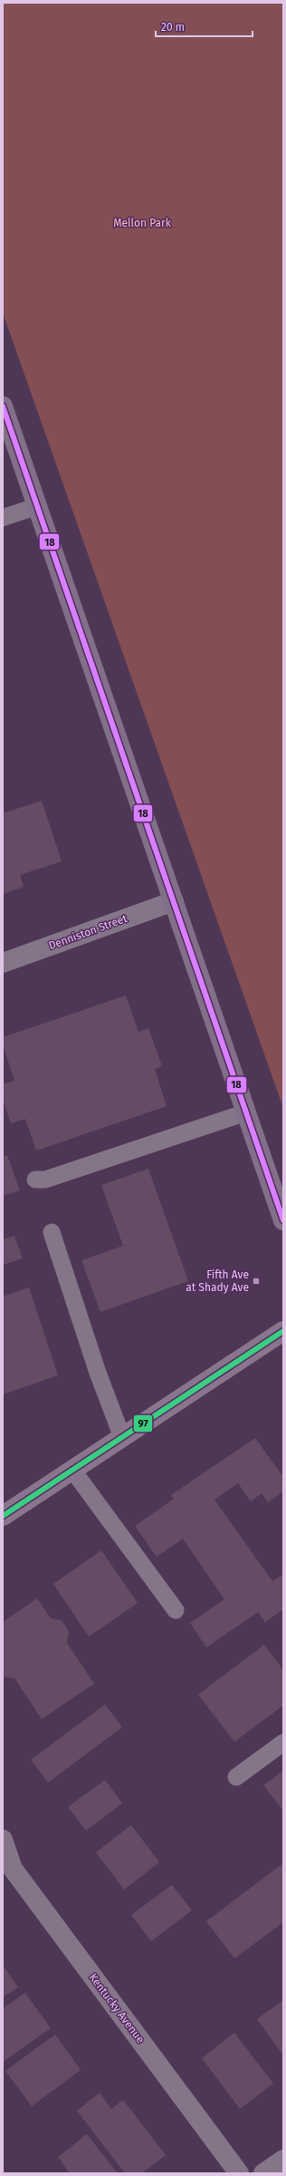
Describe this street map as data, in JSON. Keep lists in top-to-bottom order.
{
  "streets": {
    "street": ["Denniston Street", "Kentucky Avenue"]
  },
  "parks": ["Mellon Park"],
  "places": {
    "transit": ["Fifth Ave at Shady Ave"]
  },
  "lines": ["transit line 18", "transit line 97"],
  "scale_bar": "20 m"
}
